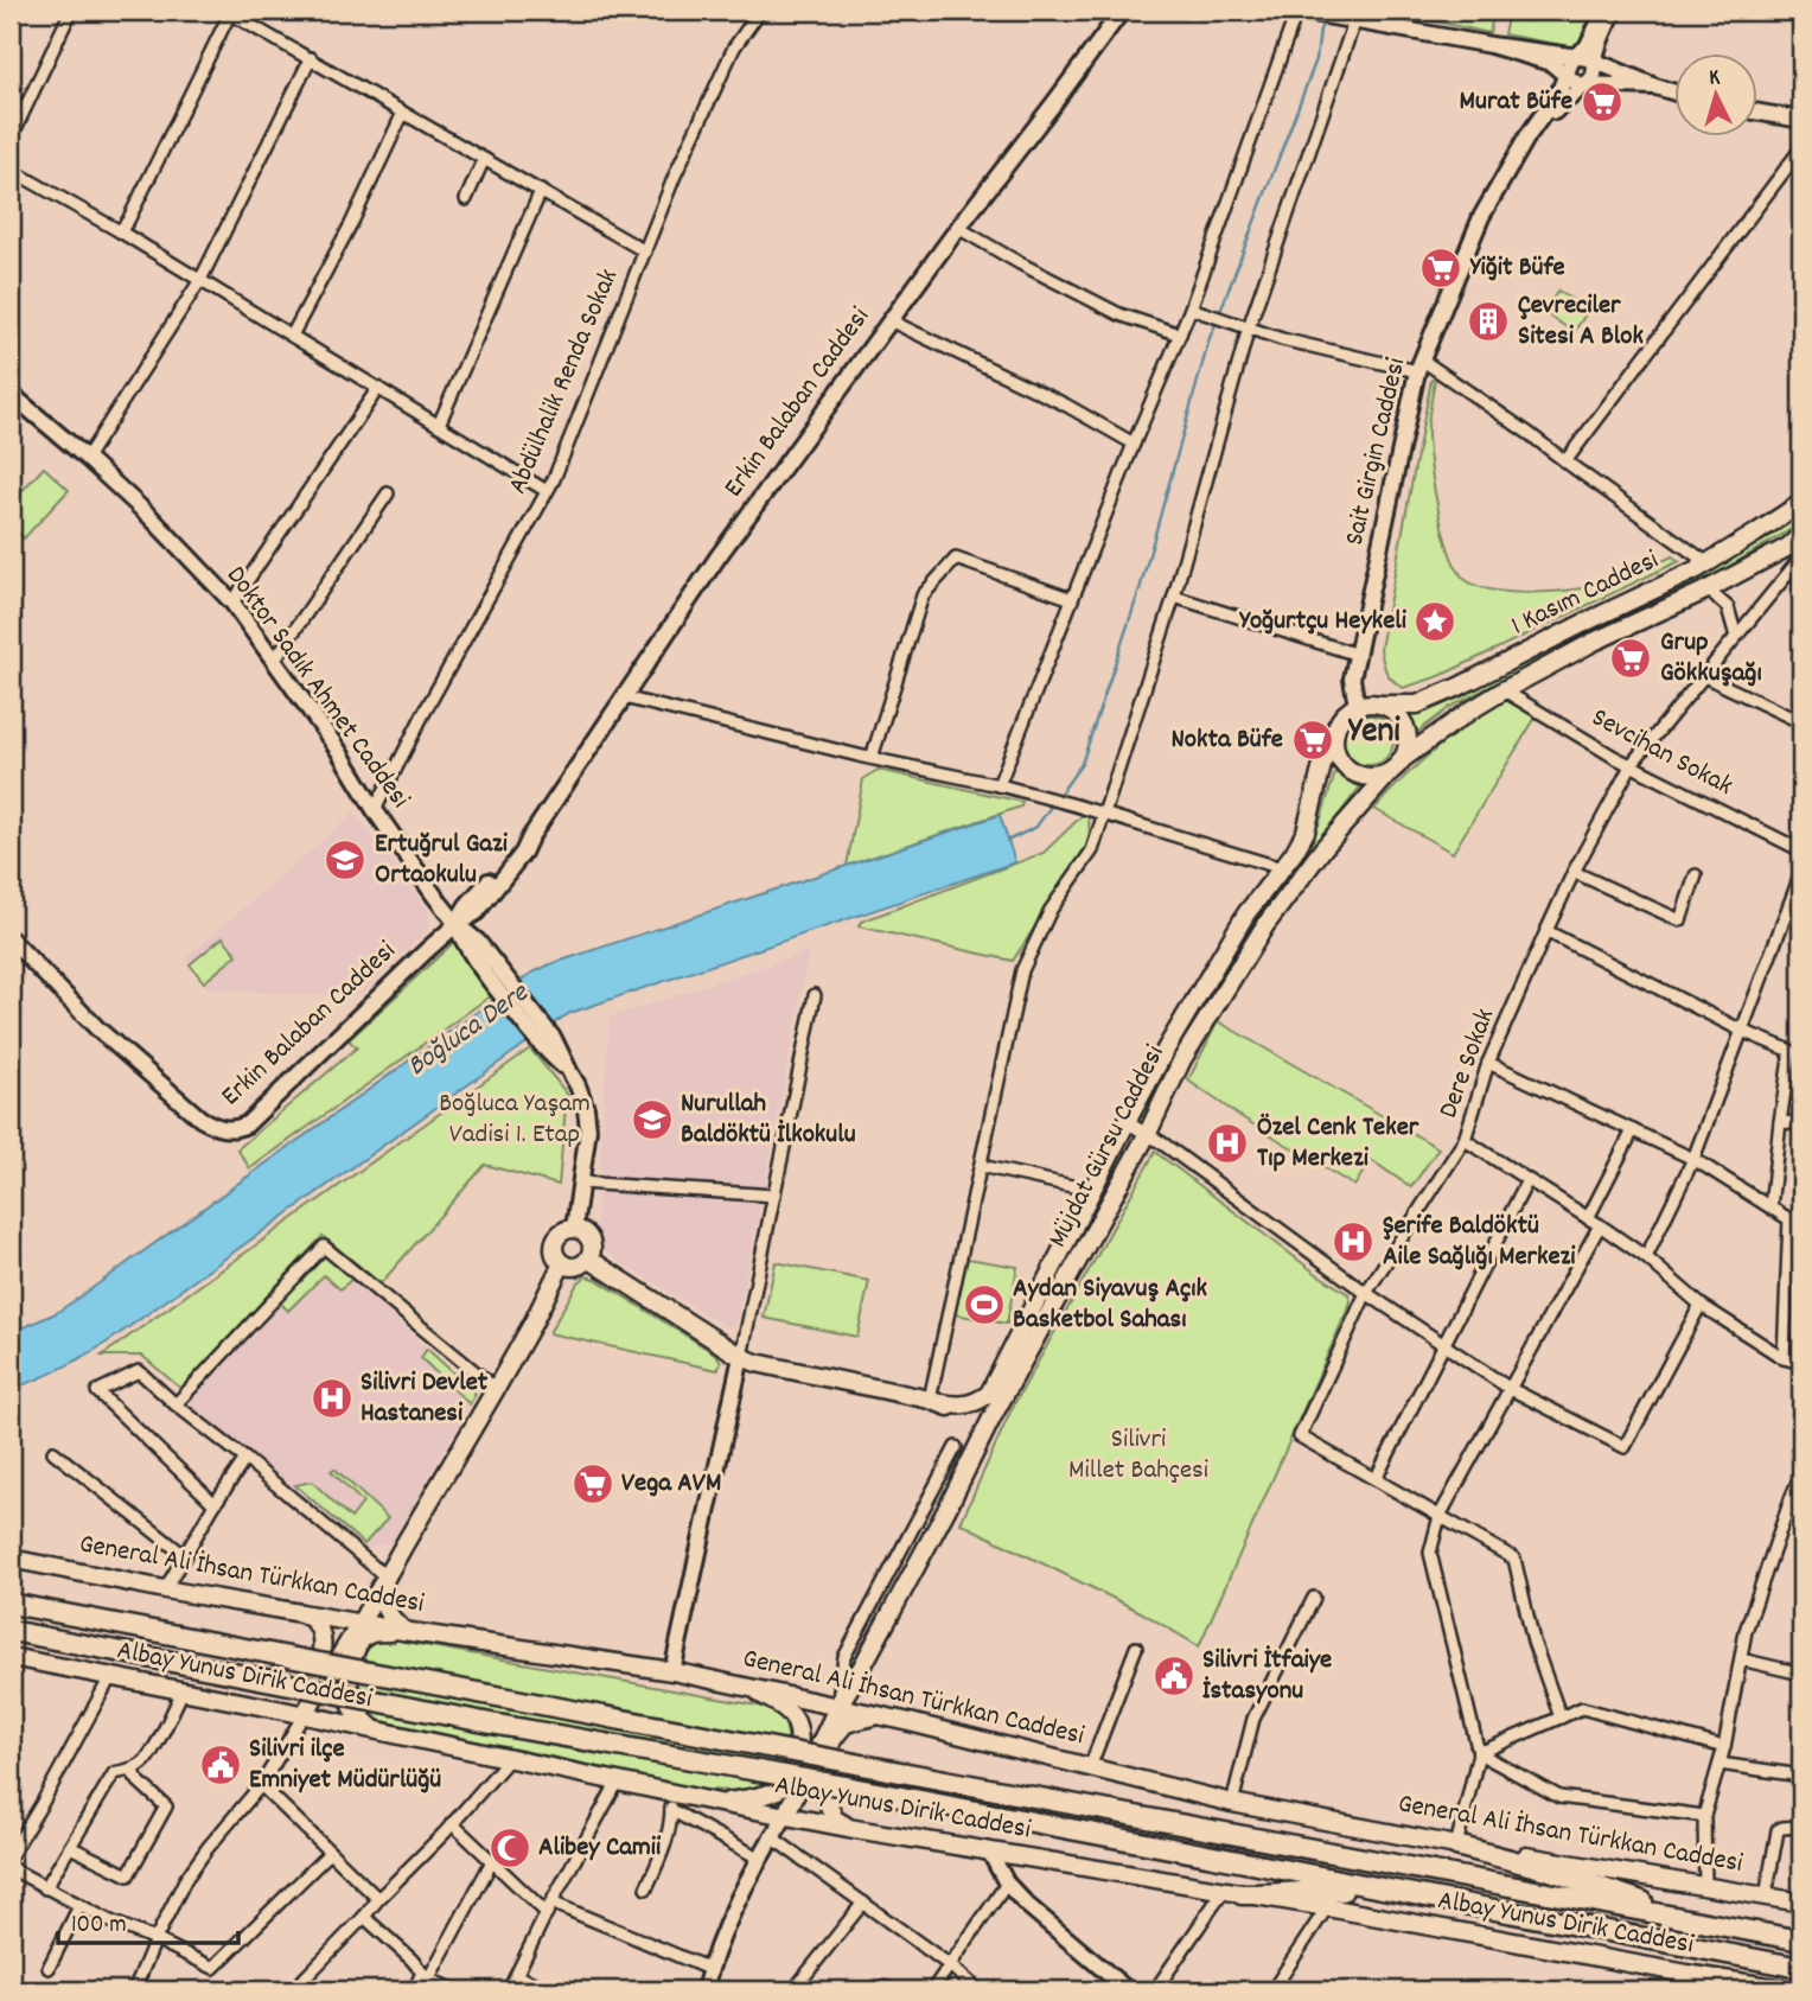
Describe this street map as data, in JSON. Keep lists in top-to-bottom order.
{
  "streets": {
    "main road": [
      "1 Kasım Caddesi",
      "Müjdat Gürsu Caddesi",
      "General Ali İhsan Türkkan Caddesi",
      "Albay Yunus Dirik Caddesi"
    ],
    "street": [
      "Abdülhalik Renda Sokak",
      "Erkin Balaban Caddesi",
      "Sait Girgin Caddesi",
      "Doktor Sadık Ahmet Caddesi",
      "Sevcihan Sokak",
      "Dere Sokak"
    ]
  },
  "crossings": [
    ["Abdülhalik Renda Sokak", "Doktor Sadık Ahmet Caddesi"],
    ["Erkin Balaban Caddesi", "Doktor Sadık Ahmet Caddesi"],
    ["Sait Girgin Caddesi", "1 Kasım Caddesi"],
    ["Sait Girgin Caddesi", "Müjdat Gürsu Caddesi"],
    ["1 Kasım Caddesi", "Sevcihan Sokak"],
    ["1 Kasım Caddesi", "Müjdat Gürsu Caddesi"],
    ["Sevcihan Sokak", "Dere Sokak"],
    ["Müjdat Gürsu Caddesi", "General Ali İhsan Türkkan Caddesi"],
    ["Müjdat Gürsu Caddesi", "Albay Yunus Dirik Caddesi"]
  ],
  "districts": ["Yeni"],
  "water": ["Boğluca Dere"],
  "parks": ["Boğluca Yaşam Vadisi 1. Etap", "Silivri Millet Bahçesi"],
  "places": {
    "supermarket": [
      "Murat Büfe",
      "Yiğit Büfe",
      "Grup Gökkuşağı",
      "Nokta Büfe",
      "Vega AVM"
    ],
    "building": ["Çevreciler Sitesi A Blok"],
    "place": ["Yoğurtçu Heykeli"],
    "school or university": ["Ertuğrul Gazi Ortaokulu", "Nurullah Baldöktü İlkokulu"],
    "hospital": ["Özel Cenk Teker Tıp Merkezi", "Şerife Baldöktü Aile Sağlığı Merkezi", "Silivri Devlet Hastanesi"],
    "sports": ["Aydan Siyavuş Açık Basketbol Sahası"],
    "public building": ["Silivri İtfaiye İstasyonu", "Silivri ilçe Emniyet Müdürlüğü"],
    "mosque": ["Alibey Camii"]
  },
  "scale_bar": "100 m",
  "north": "top"
}
